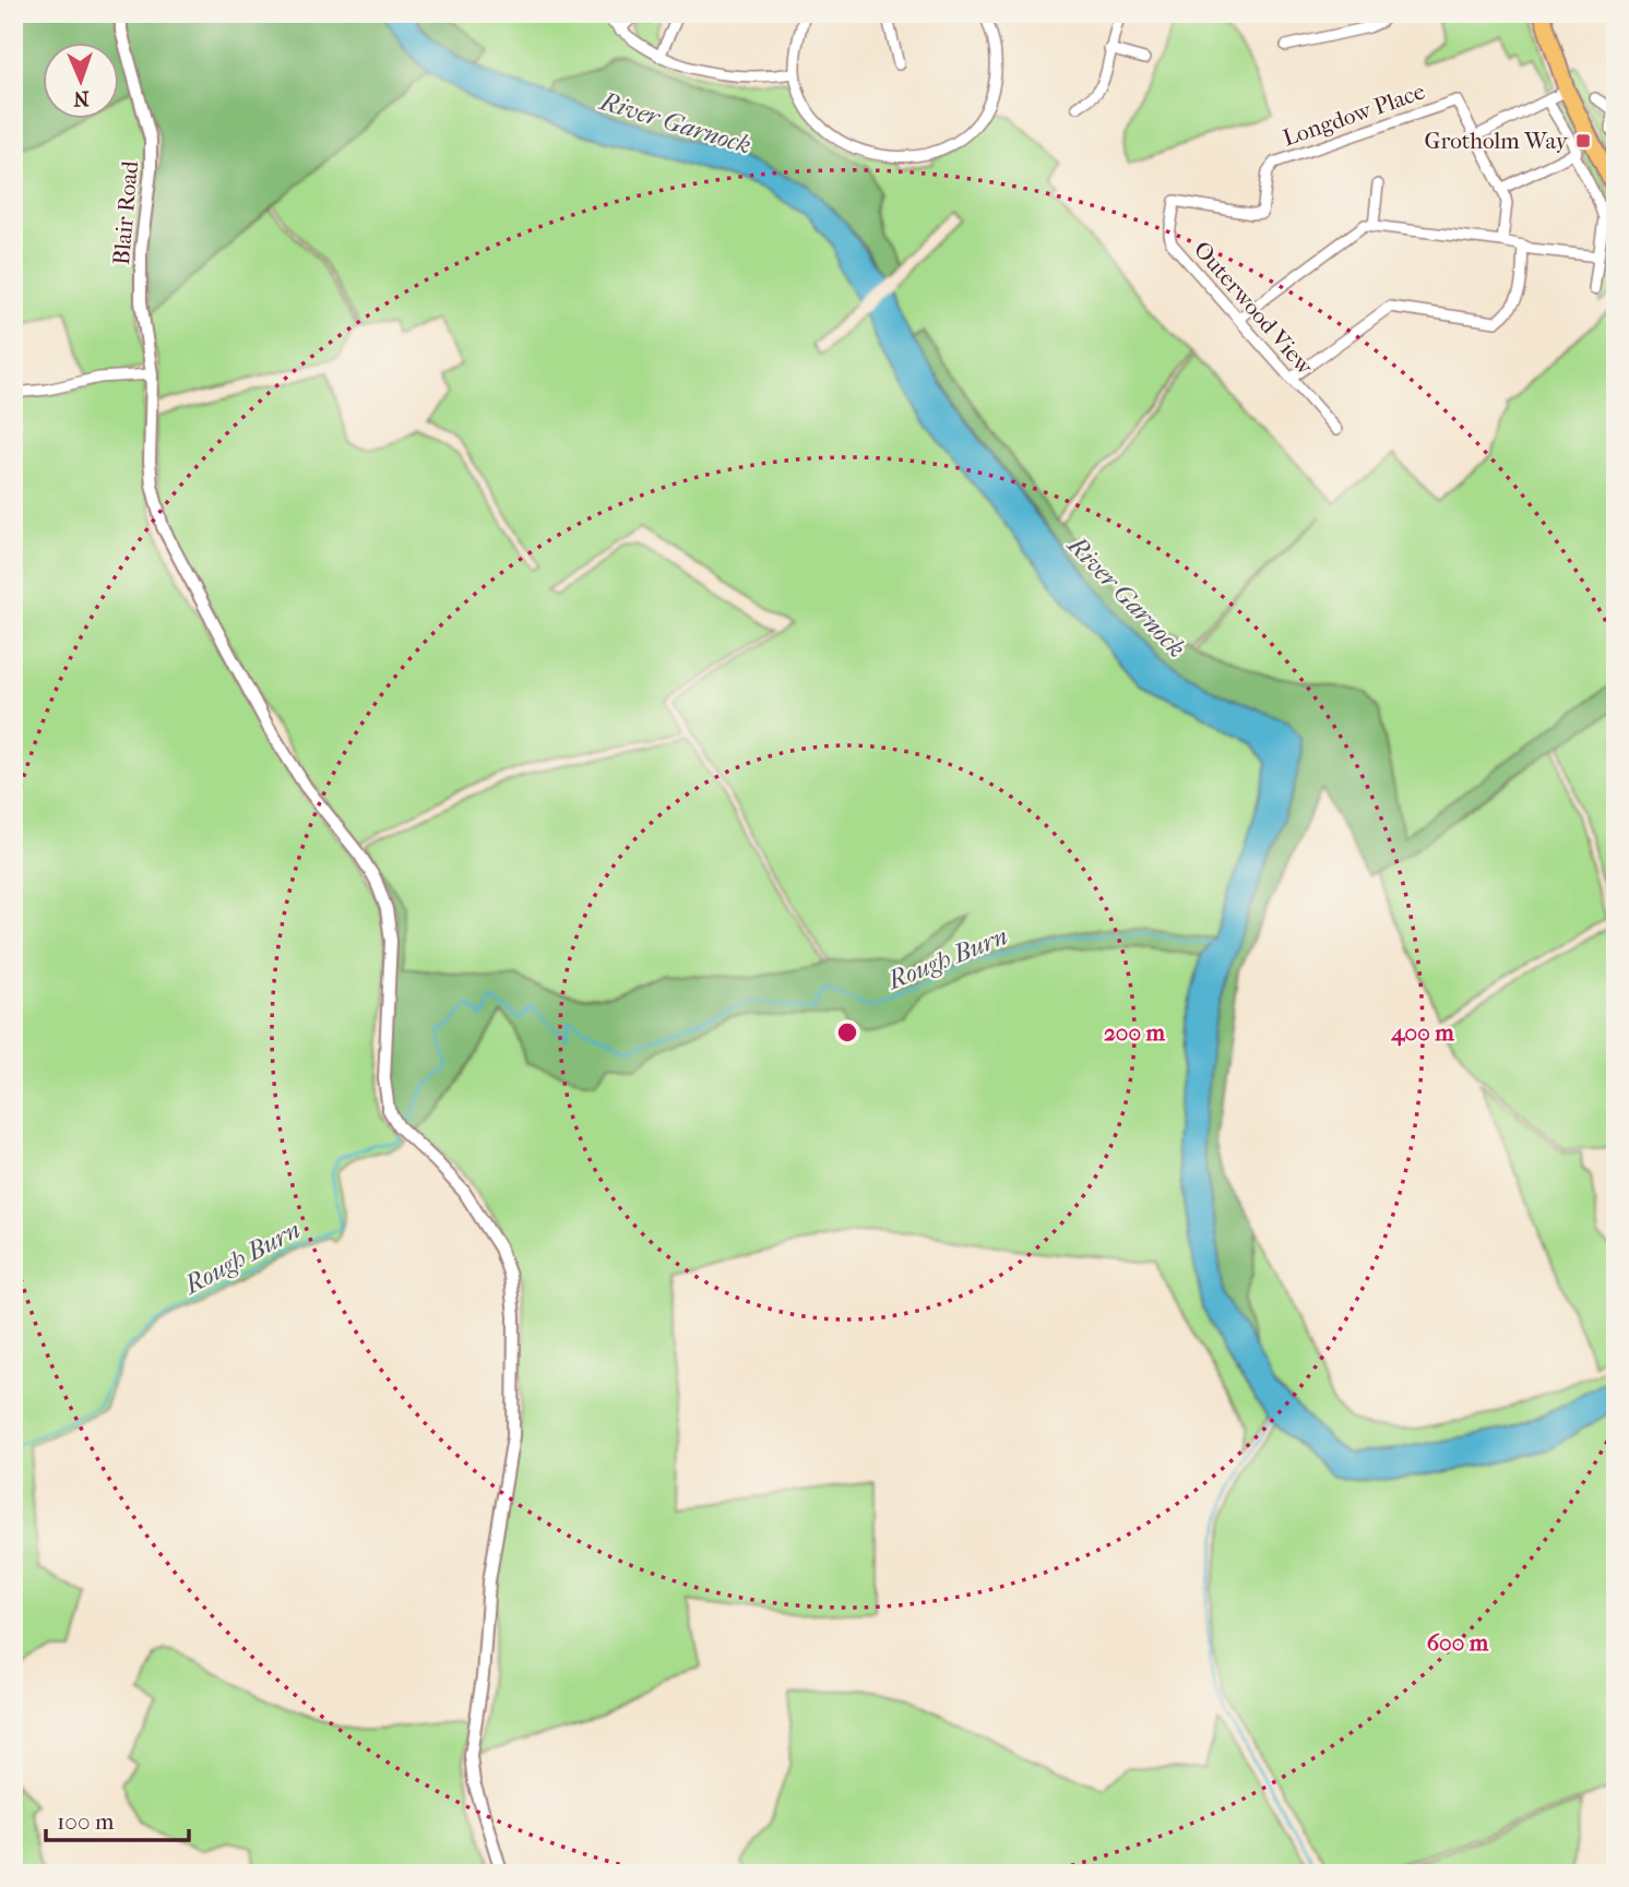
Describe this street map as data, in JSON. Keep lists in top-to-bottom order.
{
  "streets": {
    "street": ["Longdow Place", "Blair Road", "Outerwood View"]
  },
  "crossings": [
    ["Longdow Place", "Outerwood View"]
  ],
  "water": ["River Garnock", "Rough Burn"],
  "places": {
    "transit": ["Grotholm Way"]
  },
  "scale_bar": "100 m",
  "north": "bottom",
  "rings": ["200 m", "400 m", "600 m"]
}
